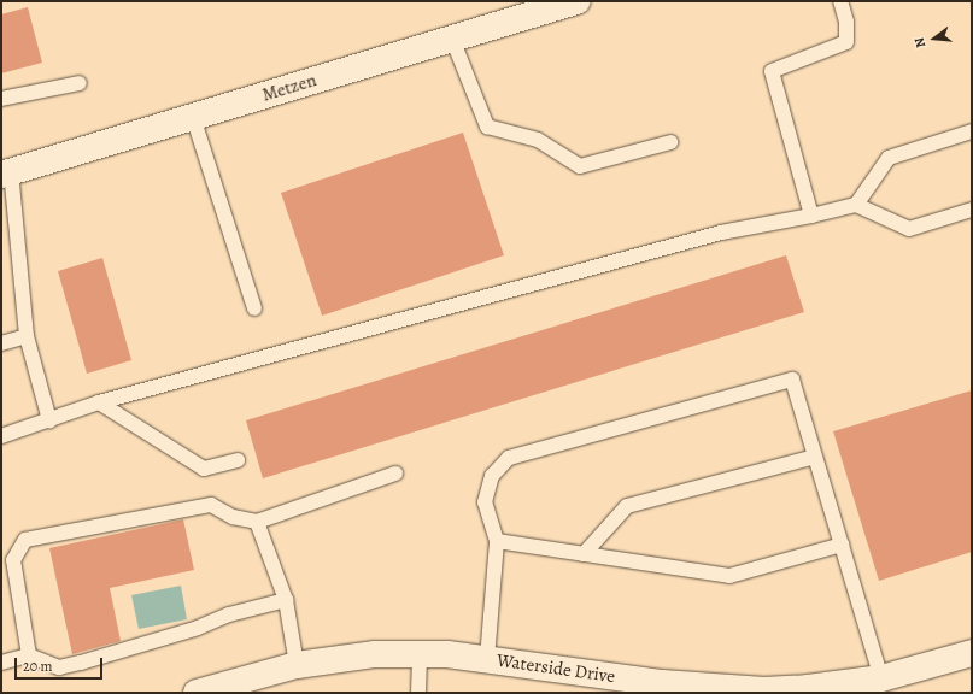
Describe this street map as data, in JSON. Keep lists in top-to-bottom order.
{
  "streets": {
    "street": ["Metzen", "Waterside Drive"]
  },
  "scale_bar": "20 m",
  "north": "left"
}
